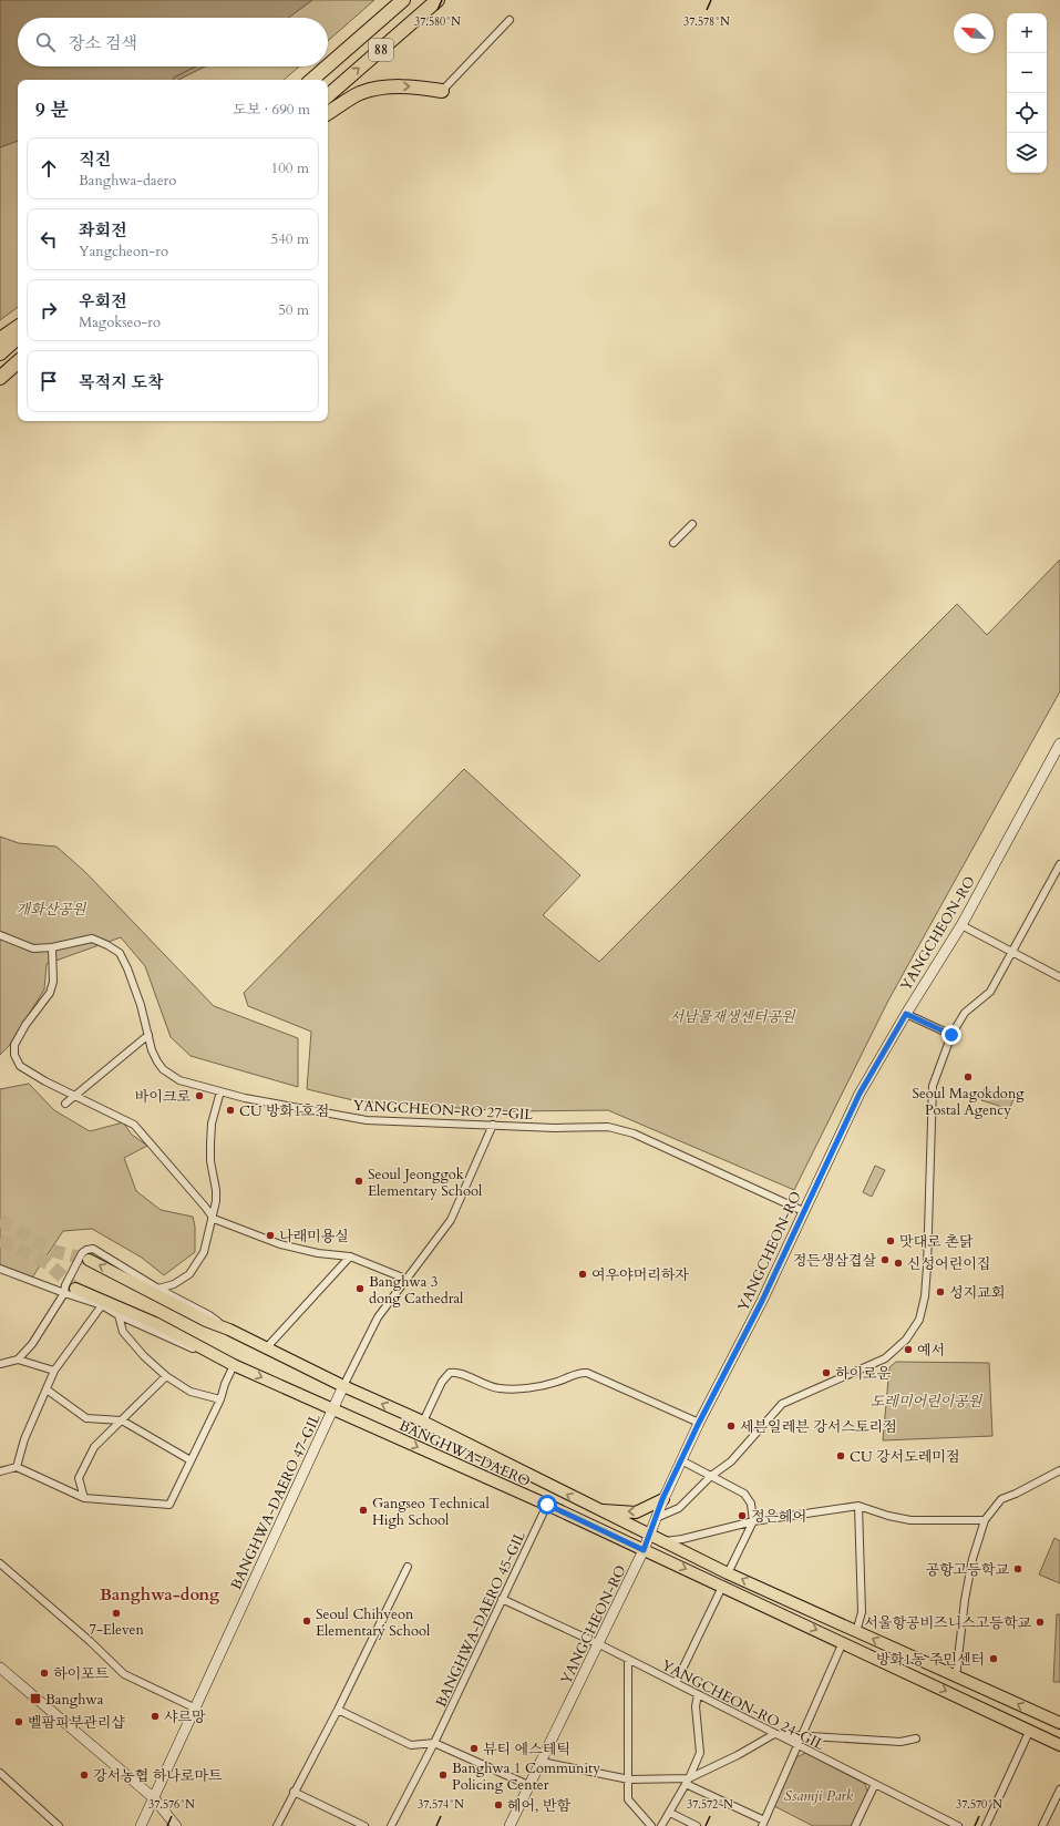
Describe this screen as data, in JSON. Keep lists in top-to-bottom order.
{
  "streets": {
    "highway": ["88"],
    "main road": ["YANGCHEON-RO", "BANGHWA-DAERO", "BANGHWA-DAERO 47-GIL"],
    "street": ["YANGCHEON-RO 27-GIL", "BANGHWA-DAERO 45-GIL", "YANGCHEON-RO 24-GIL"]
  },
  "crossings": [
    ["YANGCHEON-RO", "YANGCHEON-RO 27-GIL"],
    ["YANGCHEON-RO", "BANGHWA-DAERO"],
    ["YANGCHEON-RO", "YANGCHEON-RO 24-GIL"],
    ["BANGHWA-DAERO", "BANGHWA-DAERO 47-GIL"],
    ["BANGHWA-DAERO", "BANGHWA-DAERO 45-GIL"],
    ["BANGHWA-DAERO 45-GIL", "YANGCHEON-RO 24-GIL"]
  ],
  "districts": ["Banghwa-dong"],
  "parks": [
    "개화산공원",
    "서남물재생센터공원",
    "도레미어린이공원",
    "Ssamji Park"
  ],
  "places": {
    "other": [
      "Seoul Magokdong Postal Agency",
      "바이크로",
      "CU 방화1호점",
      "Seoul Jeonggok Elementary School",
      "나래미용실",
      "맛대로 촌닭",
      "정든생삼겹살",
      "신성어린이집",
      "여우야머리하자",
      "Banghwa 3 dong Cathedral",
      "성지교회",
      "예서",
      "하이로운",
      "세븐일레븐 강서스토리점",
      "CU 강서도레미점",
      "Gangseo Technical High School",
      "정은헤어",
      "공항고등학교",
      "7-Eleven",
      "Seoul Chihyeon Elementary School",
      "서울항공비즈니스고등학교",
      "방화1동 주민센터",
      "하이포트",
      "샤르망",
      "벨팜피부관리샵",
      "뷰티 에스테틱",
      "강서농협 하나로마트",
      "Banghwa 1 Community Policing Center",
      "헤어, 반함"
    ],
    "transit": ["Banghwa"]
  },
  "north": "top left",
  "page": {
    "map_buttons": ["+", "−"],
    "search": "장소 검색",
    "heading": ["9 분", "도보 · 690 m"],
    "list": [
      ["직진", "Banghwa-daero", "100 m"],
      ["좌회전", "Yangcheon-ro", "540 m"],
      ["우회전", "Magokseo-ro", "50 m"],
      "목적지 도착"
    ]
  },
  "coordinates": [
    "37.580°N",
    "37.578°N",
    "37.576°N",
    "37.574°N",
    "37.572°N",
    "37.570°N"
  ]
}
